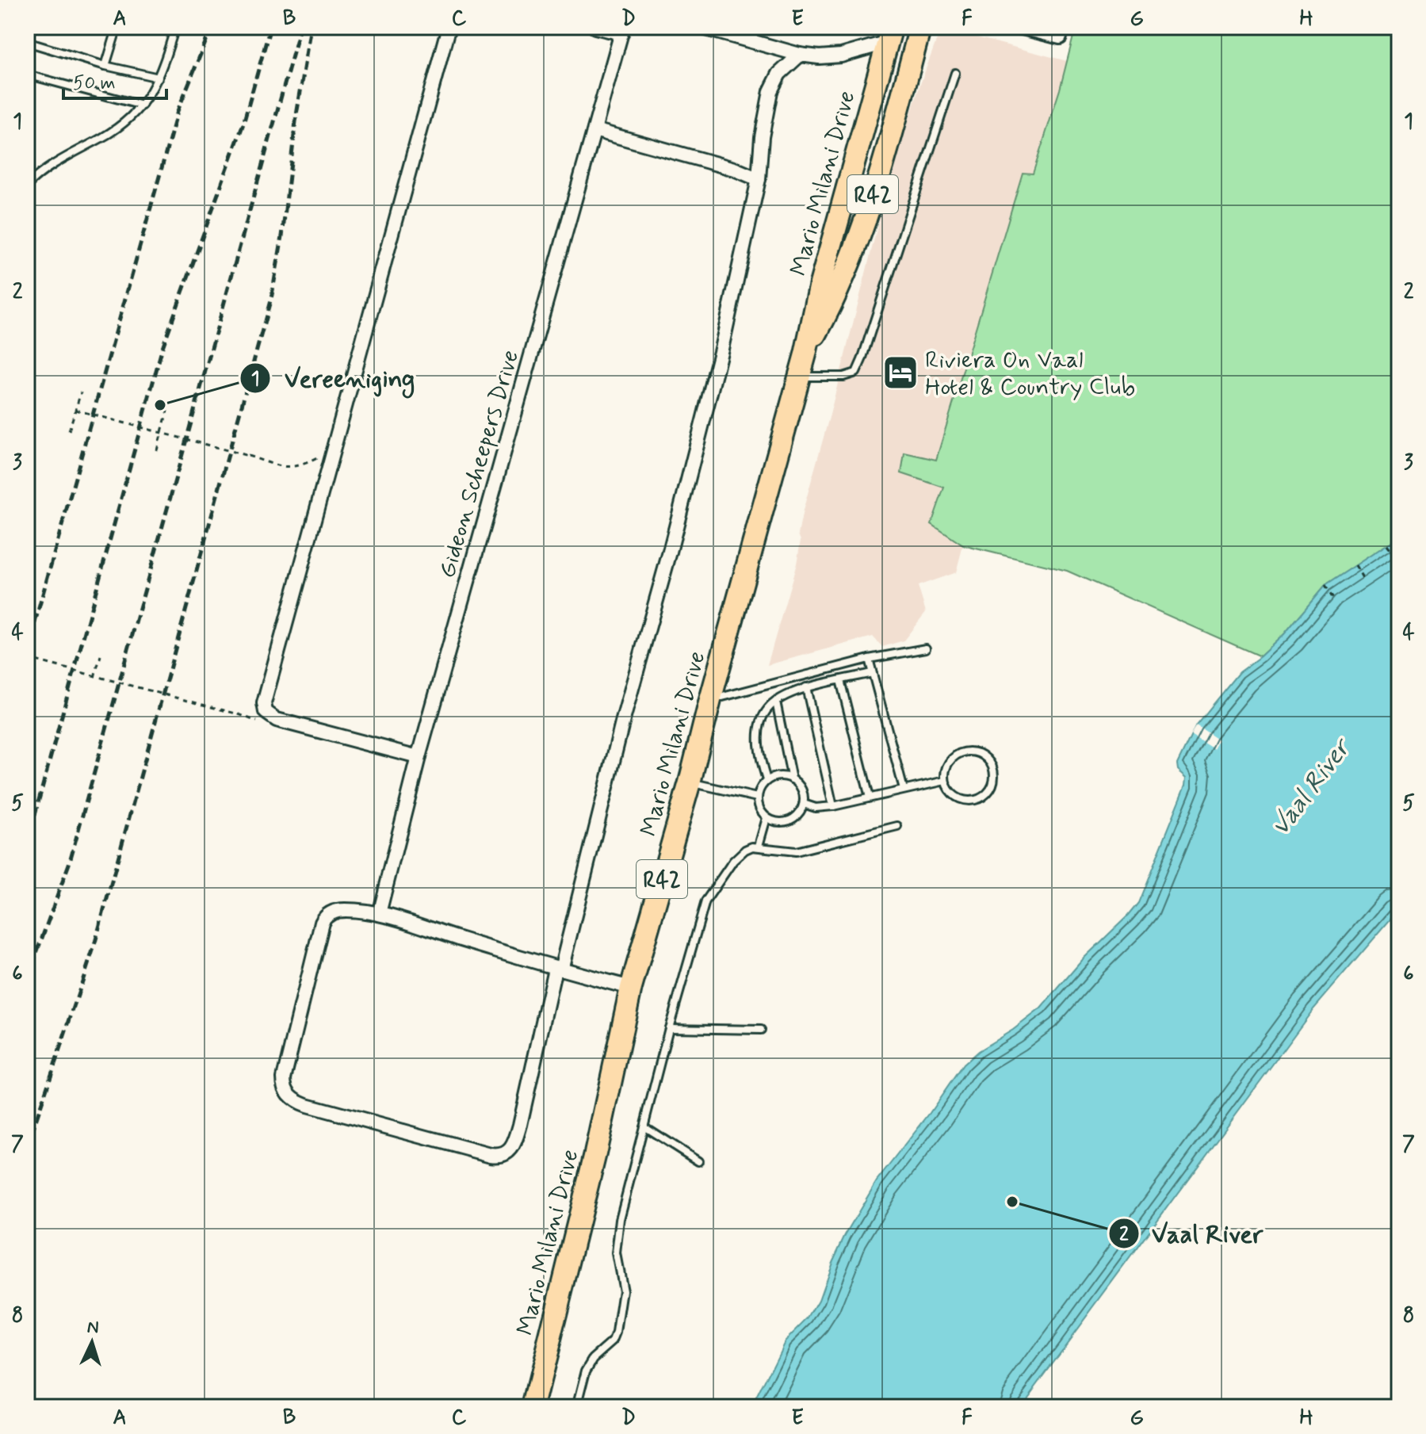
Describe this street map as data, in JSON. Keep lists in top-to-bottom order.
{
  "streets": {
    "main road": ["Mario Milani Drive", "R42"],
    "street": ["Gideon Scheepers Drive"]
  },
  "water": ["Vaal River"],
  "places": {
    "hotel": ["Riviera On Vaal Hotel & Country Club"],
    "other": ["Vereeniging", "Vaal River"]
  },
  "scale_bar": "50 m",
  "north": "top",
  "grid": {
    "columns": [
      "A",
      "B",
      "C",
      "D",
      "E",
      "F",
      "G",
      "H"
    ],
    "rows": [
      "1",
      "2",
      "3",
      "4",
      "5",
      "6",
      "7",
      "8"
    ]
  }
}
